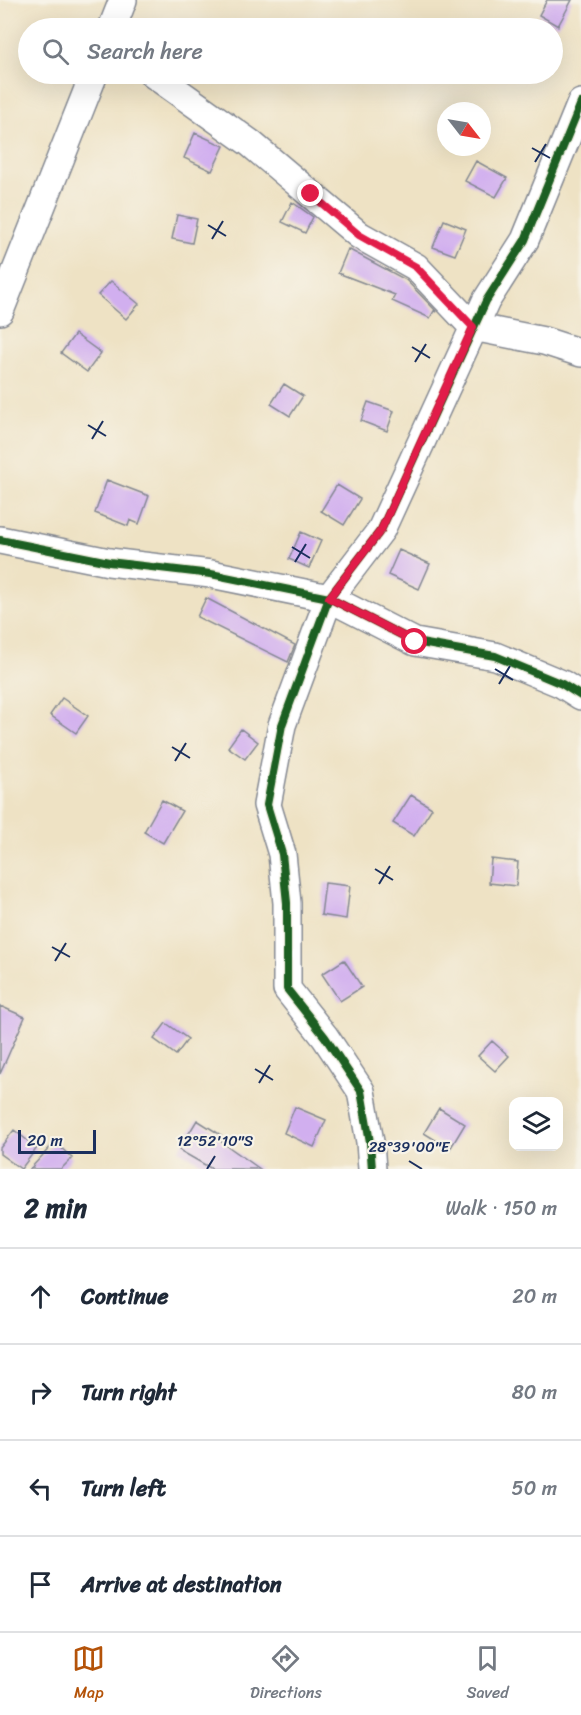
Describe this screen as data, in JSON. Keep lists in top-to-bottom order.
{
  "scale_bar": "20 m",
  "north": "bottom right",
  "page": {
    "search": "Search here",
    "scale": "20 m",
    "heading": ["2 min", "Walk · 150 m"],
    "list": [
      ["Continue", "20 m"],
      ["Turn right", "80 m"],
      ["Turn left", "50 m"],
      "Arrive at destination"
    ],
    "nav": ["Map", "Directions", "Saved"]
  },
  "coordinates": ["12°52'10\"S", "28°39'00\"E"]
}
